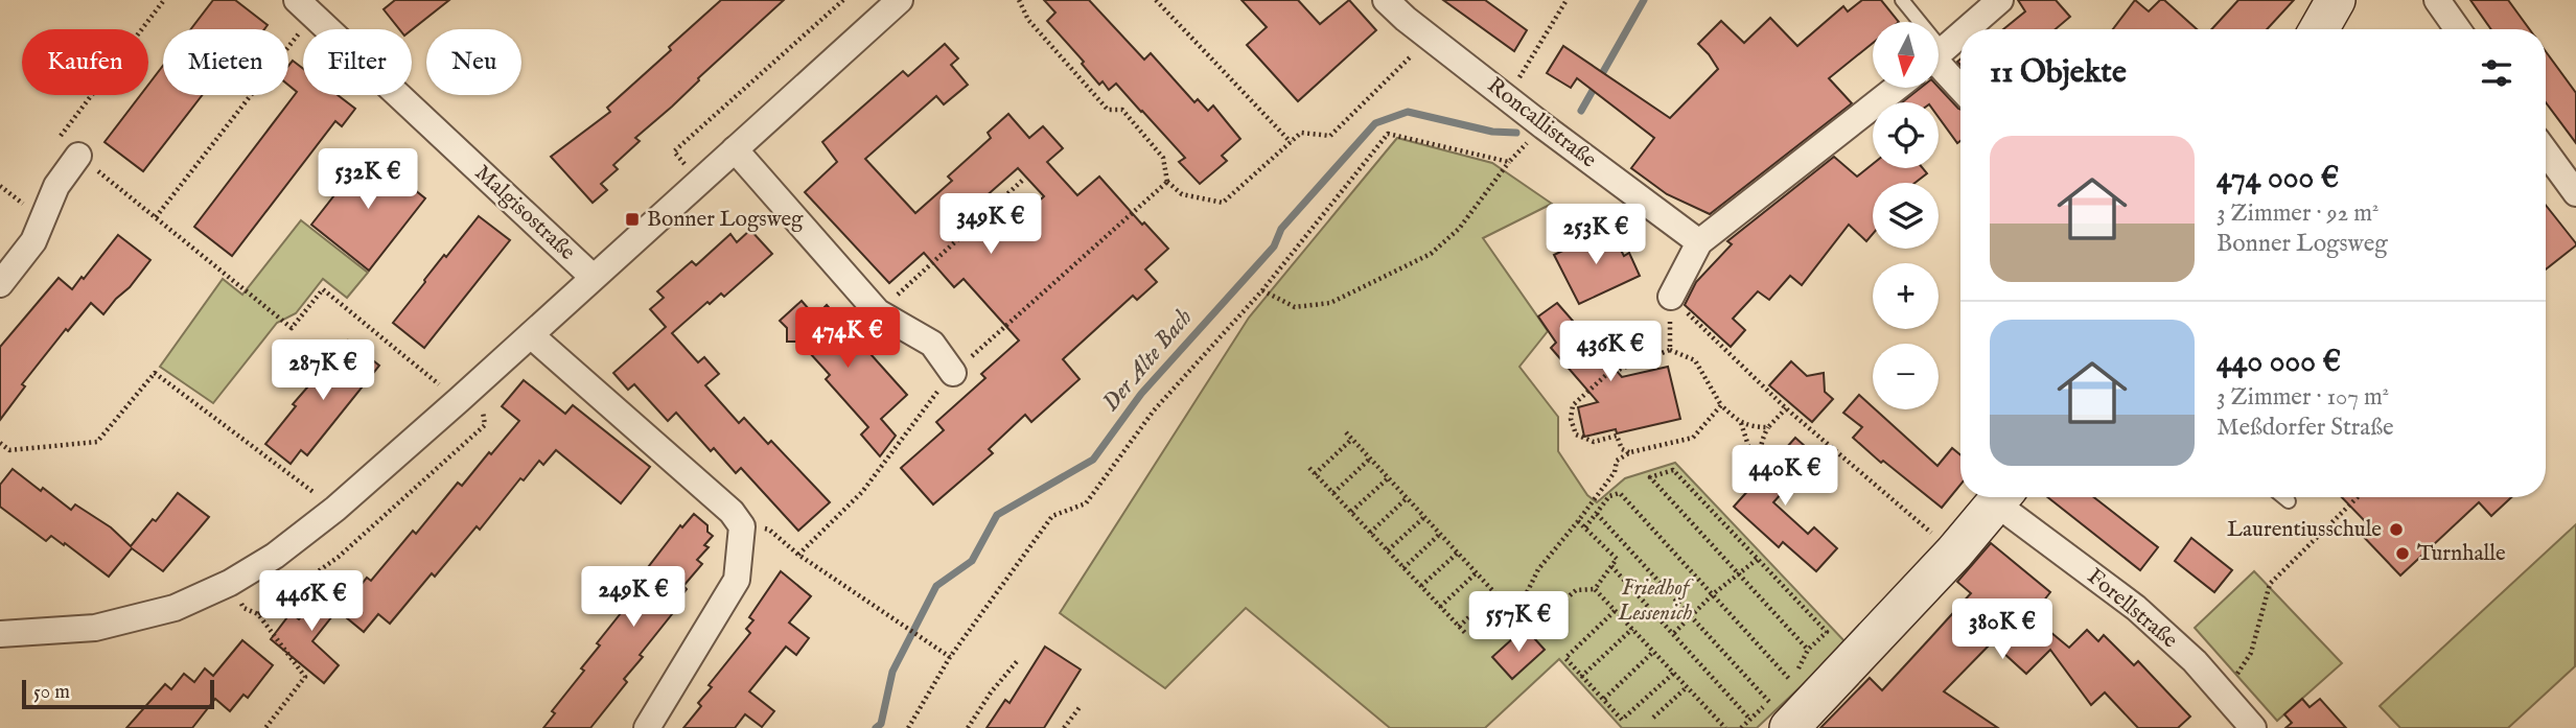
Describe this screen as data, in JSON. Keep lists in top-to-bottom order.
{
  "streets": {
    "street": ["Roncallistraße", "Malgisostraße", "Forellstraße"]
  },
  "water": ["Der Alte Bach"],
  "parks": ["Friedhof Lessenich"],
  "places": {
    "transit": ["Bonner Logsweg"],
    "other": ["Laurentiusschule", "Turnhalle"]
  },
  "scale_bar": "50 m",
  "north": "bottom",
  "page": {
    "map_buttons": ["+", "−"],
    "chip": [
      "Kaufen",
      "Mieten",
      "Filter",
      "Neu"
    ],
    "heading": "11 Objekte",
    "list": [
      {
        "name": "474 000 €",
        "note": "3 Zimmer · 92 m² · Bonner Logsweg"
      },
      {
        "name": "440 000 €",
        "note": "3 Zimmer · 107 m² · Meßdorfer Straße"
      }
    ],
    "price": [
      "532K €",
      "349K €",
      "253K €",
      "474K €",
      "436K €",
      "287K €",
      "440K €",
      "249K €",
      "446K €",
      "557K €",
      "380K €"
    ],
    "scale": "50 m"
  }
}
